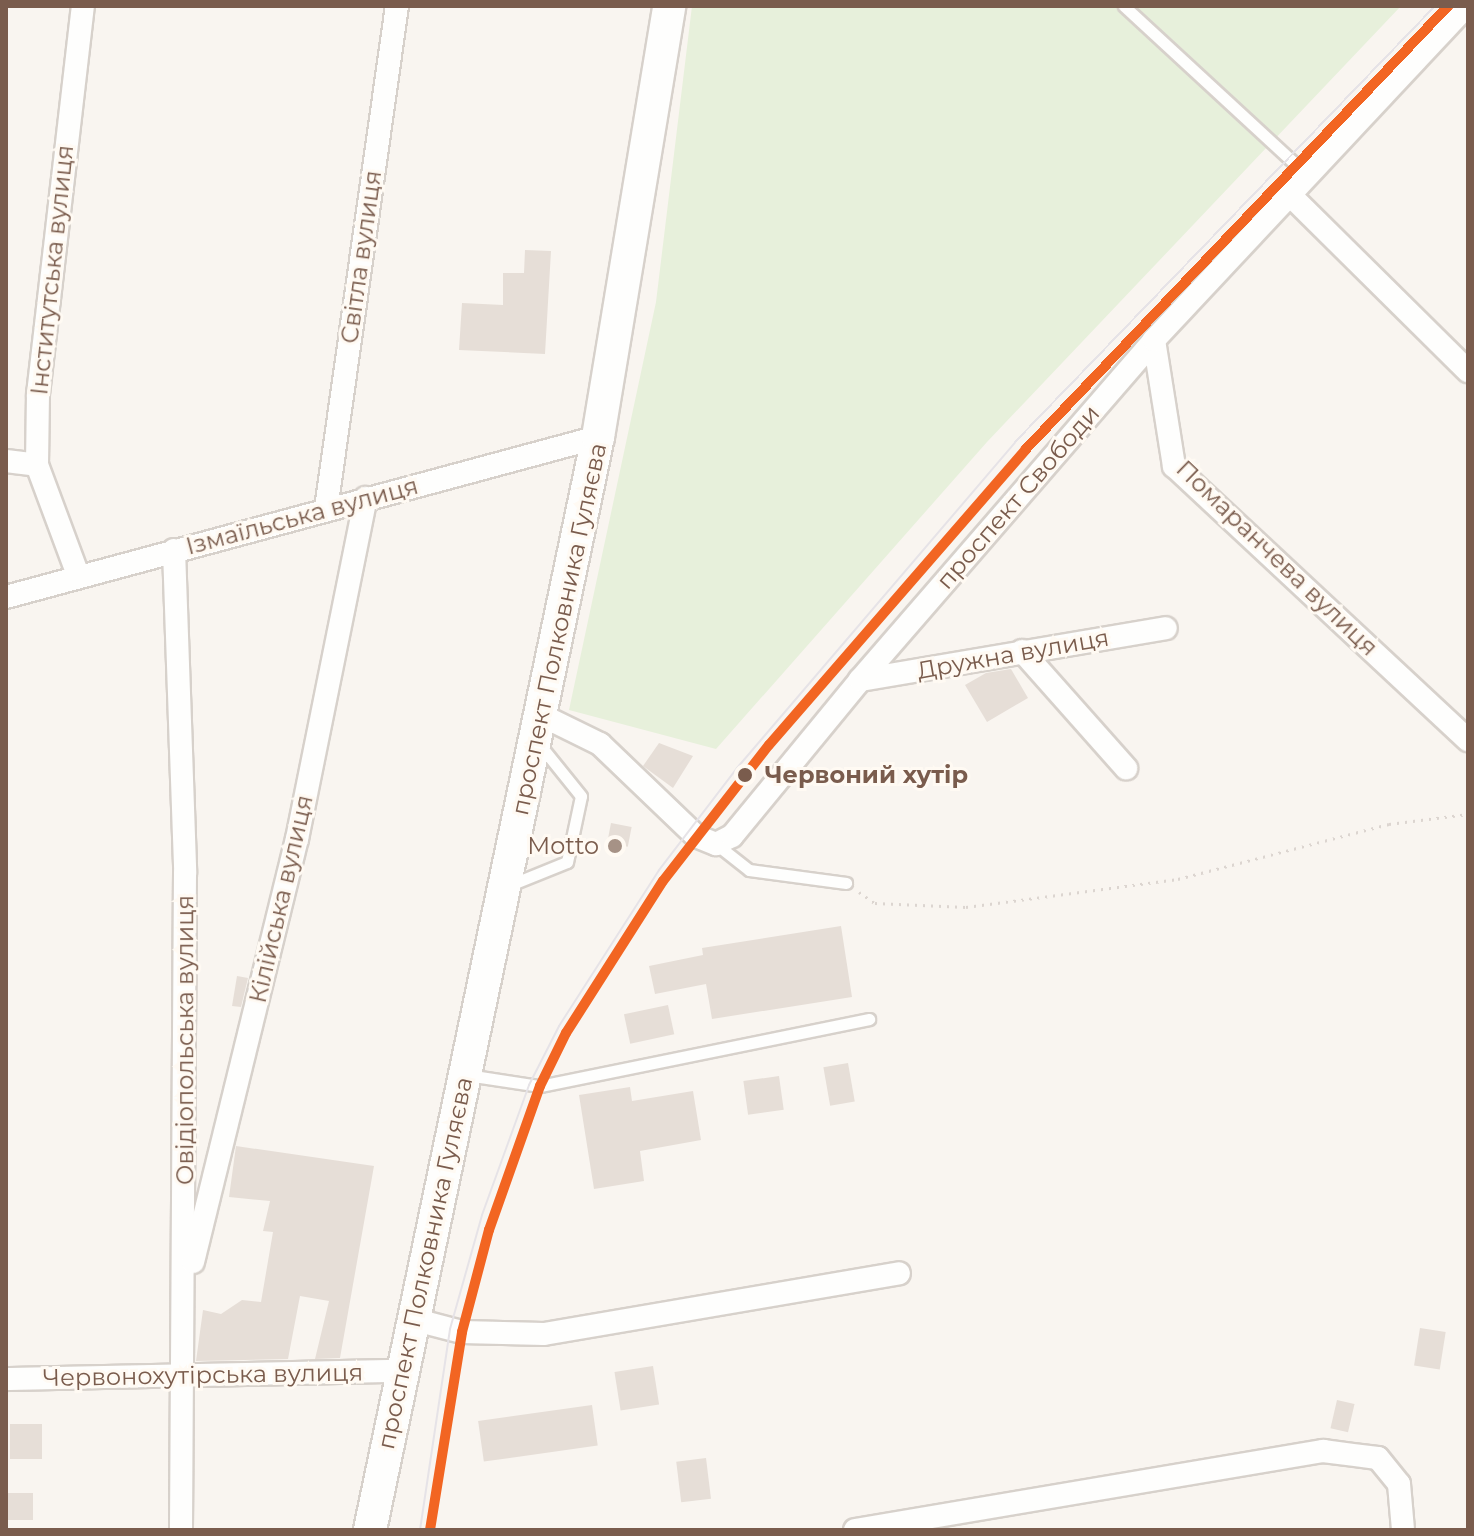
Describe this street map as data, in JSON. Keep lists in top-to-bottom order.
{
  "streets": {
    "main road": ["проспект Полковника Гуляєва"],
    "street": [
      "Світла вулиця",
      "Інститутська вулиця",
      "проспект Свободи",
      "Ізмаїльська вулиця",
      "Помаранчева вулиця",
      "Дружна вулиця",
      "Кілійська вулиця",
      "Овідіопольська вулиця",
      "Червонохутірська вулиця"
    ]
  },
  "crossings": [
    ["Світла вулиця", "Ізмаїльська вулиця"],
    ["Інститутська вулиця", "Ізмаїльська вулиця"],
    ["проспект Свободи", "Помаранчева вулиця"],
    ["проспект Свободи", "Дружна вулиця"],
    ["Ізмаїльська вулиця", "проспект Полковника Гуляєва"],
    ["Ізмаїльська вулиця", "Кілійська вулиця"],
    ["Ізмаїльська вулиця", "Овідіопольська вулиця"],
    ["проспект Полковника Гуляєва", "Червонохутірська вулиця"],
    ["Кілійська вулиця", "Овідіопольська вулиця"],
    ["Овідіопольська вулиця", "Червонохутірська вулиця"]
  ],
  "places": ["Червоний хутір", "Motto"]
}
